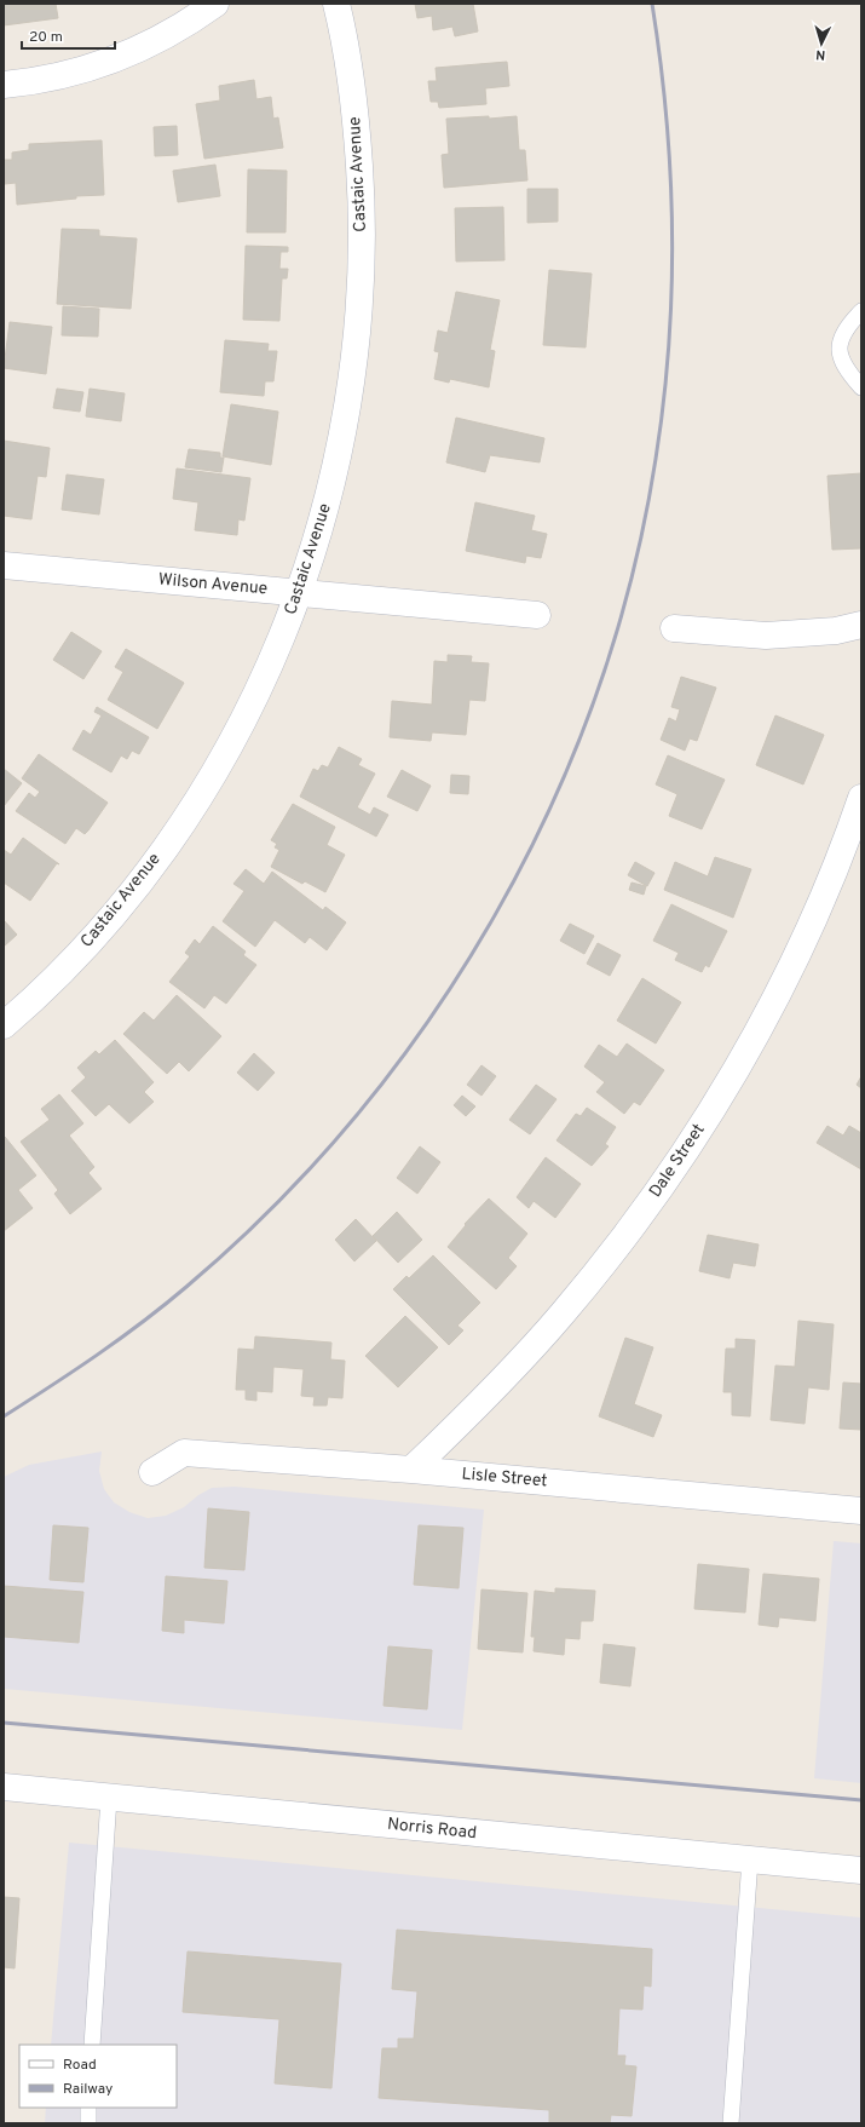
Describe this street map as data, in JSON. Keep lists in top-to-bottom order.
{
  "streets": {
    "street": [
      "Castaic Avenue",
      "Wilson Avenue",
      "Dale Street",
      "Lisle Street",
      "Norris Road"
    ]
  },
  "crossings": [
    ["Castaic Avenue", "Wilson Avenue"],
    ["Dale Street", "Lisle Street"]
  ],
  "legend": ["Road", "Railway"],
  "scale_bar": "20 m",
  "north": "bottom"
}
